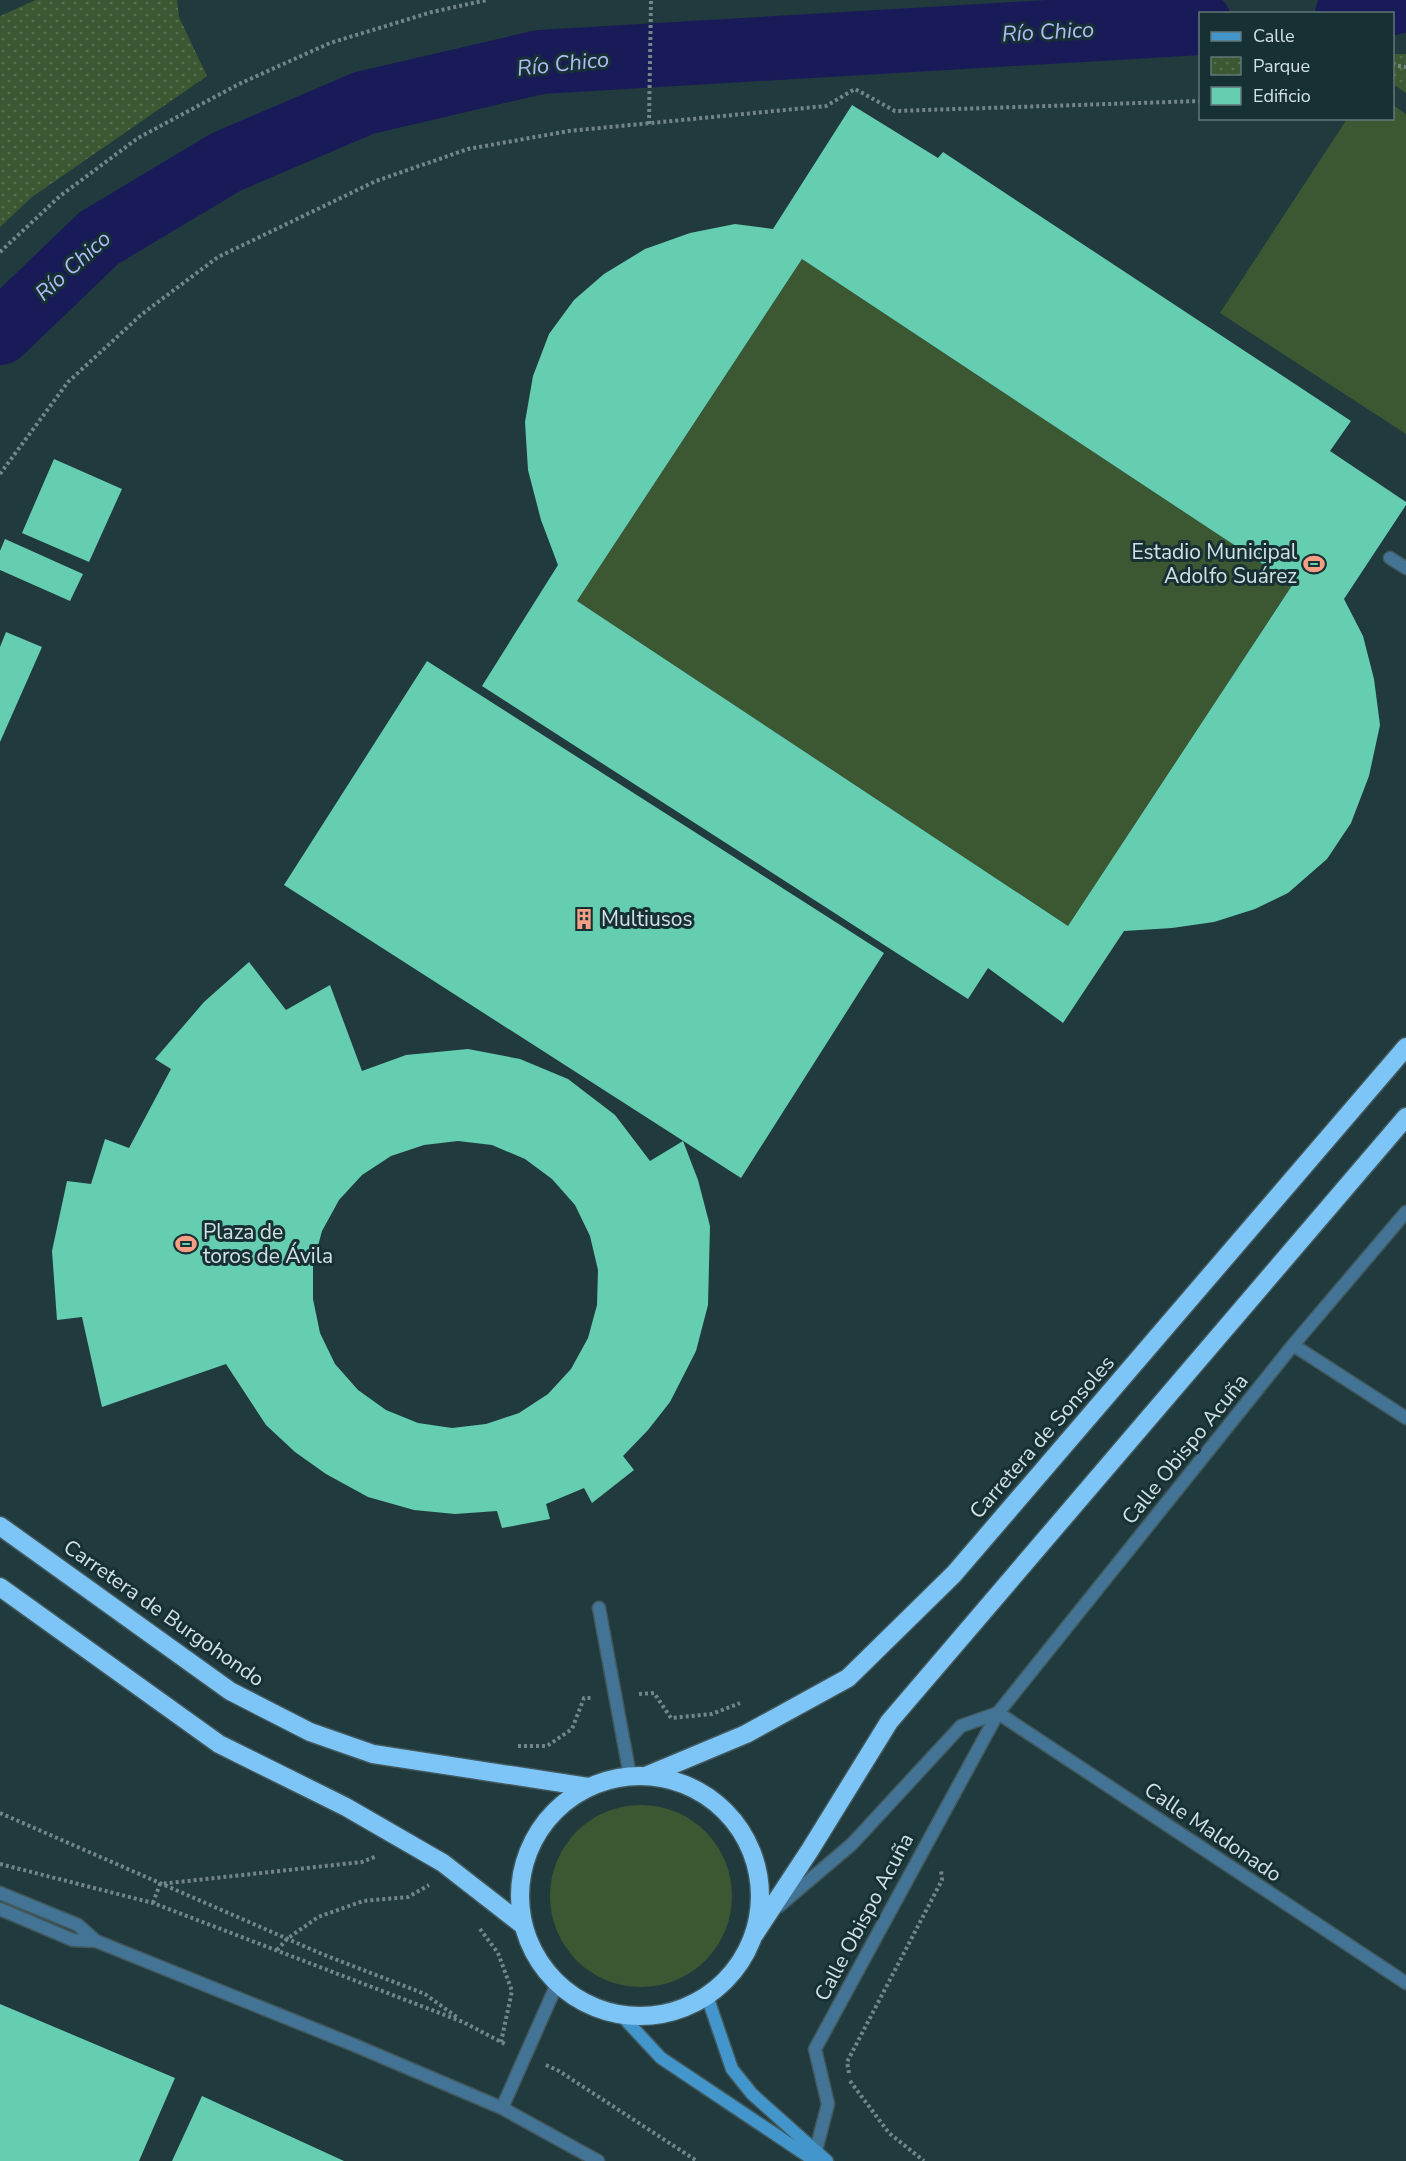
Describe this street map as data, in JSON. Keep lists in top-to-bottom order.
{
  "streets": {
    "highway": ["Carretera de Sonsoles", "Carretera de Burgohondo"],
    "street": ["Calle Obispo Acuña", "Calle Maldonado"]
  },
  "crossings": [
    ["Carretera de Sonsoles", "Carretera de Burgohondo"],
    ["Calle Obispo Acuña", "Calle Maldonado"]
  ],
  "water": ["Río Chico"],
  "places": {
    "sports": ["Estadio Municipal Adolfo Suárez", "Plaza de toros de Ávila"],
    "building": ["Multiusos"]
  },
  "legend": ["Calle", "Parque", "Edificio"]
}
